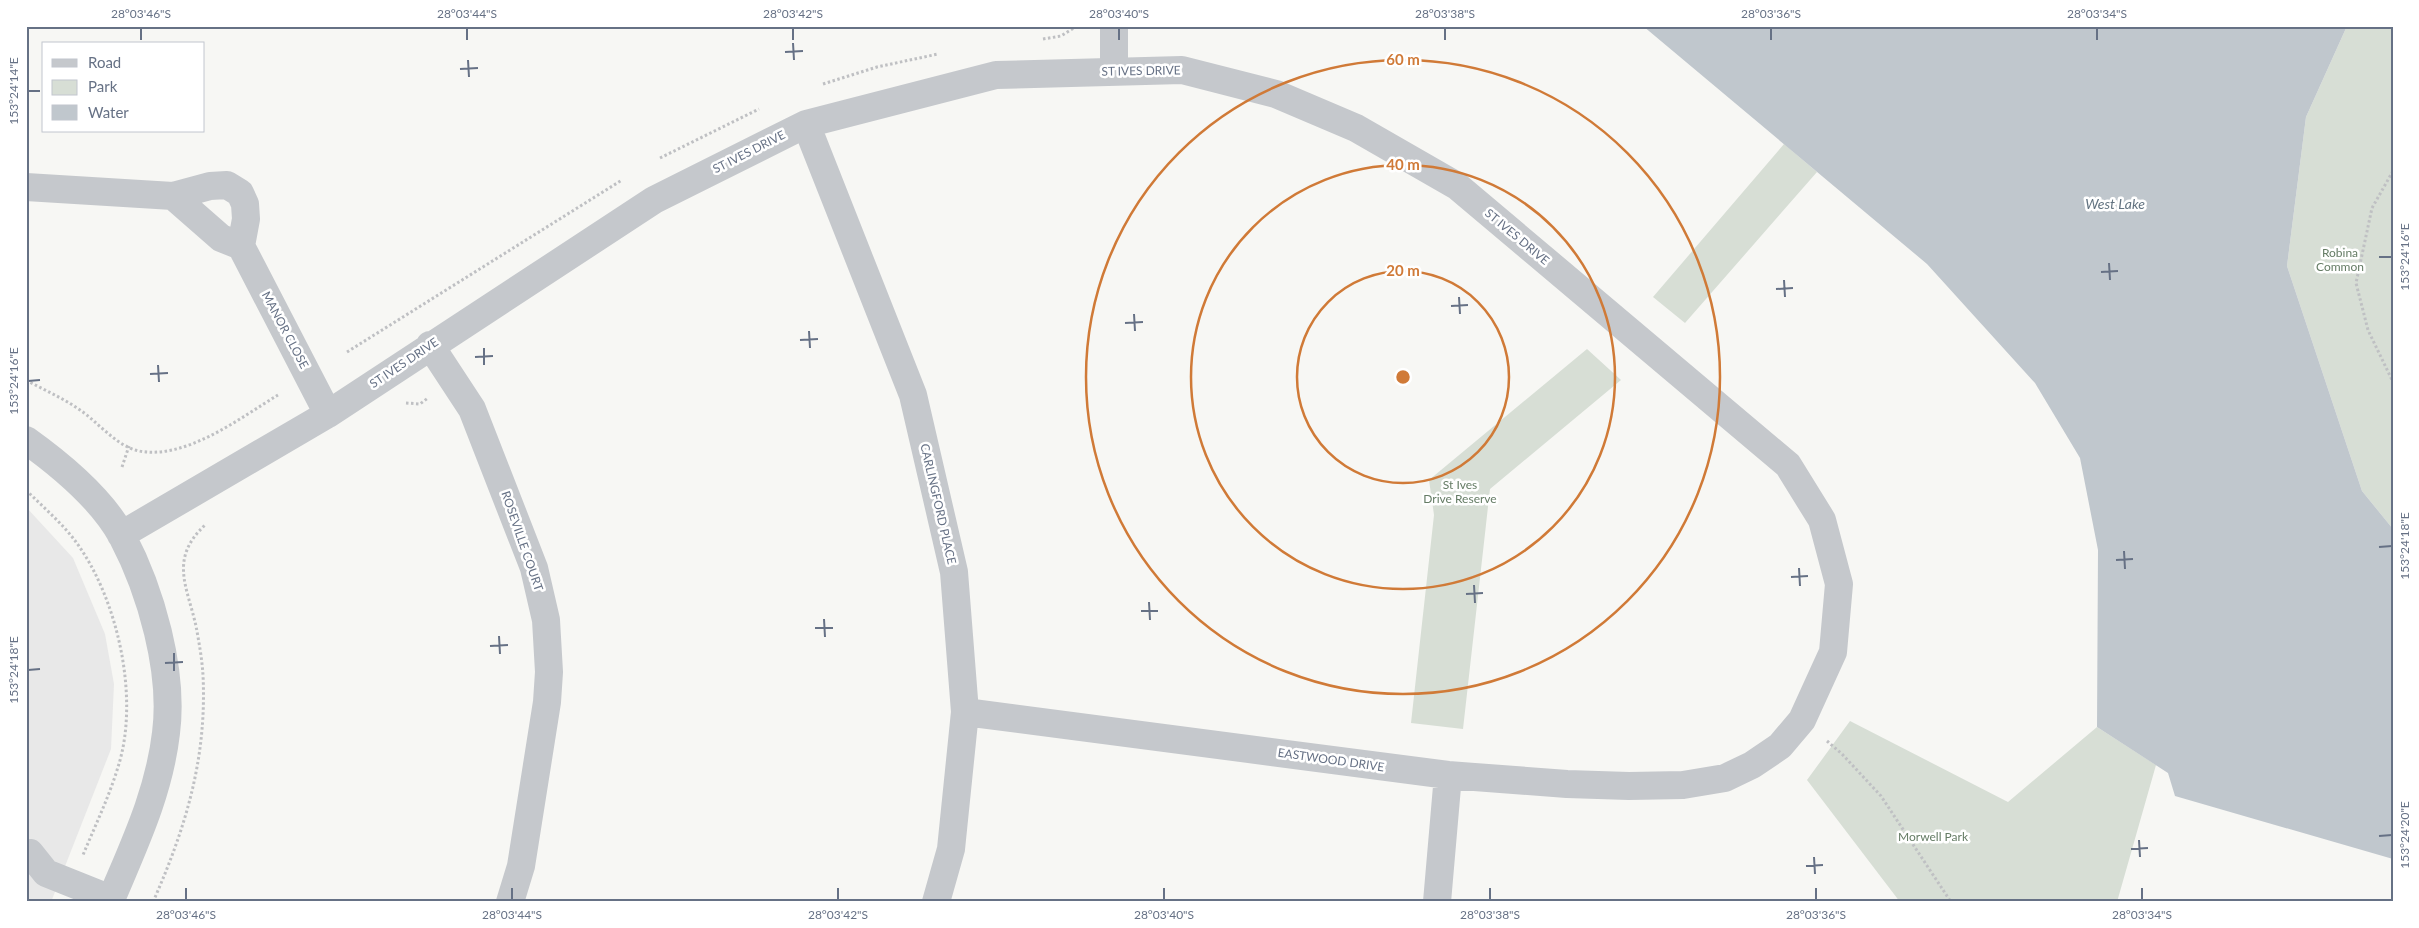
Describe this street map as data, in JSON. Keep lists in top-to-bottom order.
{
  "streets": {
    "street": [
      "ST IVES DRIVE",
      "MANOR CLOSE",
      "CARLINGFORD PLACE",
      "ROSEVILLE COURT",
      "EASTWOOD DRIVE"
    ]
  },
  "crossings": [
    ["ST IVES DRIVE", "MANOR CLOSE"],
    ["ST IVES DRIVE", "CARLINGFORD PLACE"],
    ["ST IVES DRIVE", "ROSEVILLE COURT"],
    ["ST IVES DRIVE", "EASTWOOD DRIVE"],
    ["CARLINGFORD PLACE", "EASTWOOD DRIVE"]
  ],
  "water": ["West Lake"],
  "parks": ["Robina Common", "St Ives Drive Reserve", "Morwell Park"],
  "legend": ["Road", "Park", "Water"],
  "coordinates": [
    "28°03'46\"S",
    "28°03'44\"S",
    "28°03'42\"S",
    "28°03'40\"S",
    "28°03'38\"S",
    "28°03'36\"S",
    "28°03'34\"S",
    "153°24'14\"E",
    "153°24'16\"E",
    "153°24'18\"E",
    "153°24'20\"E"
  ],
  "rings": ["60 m", "40 m", "20 m"]
}
